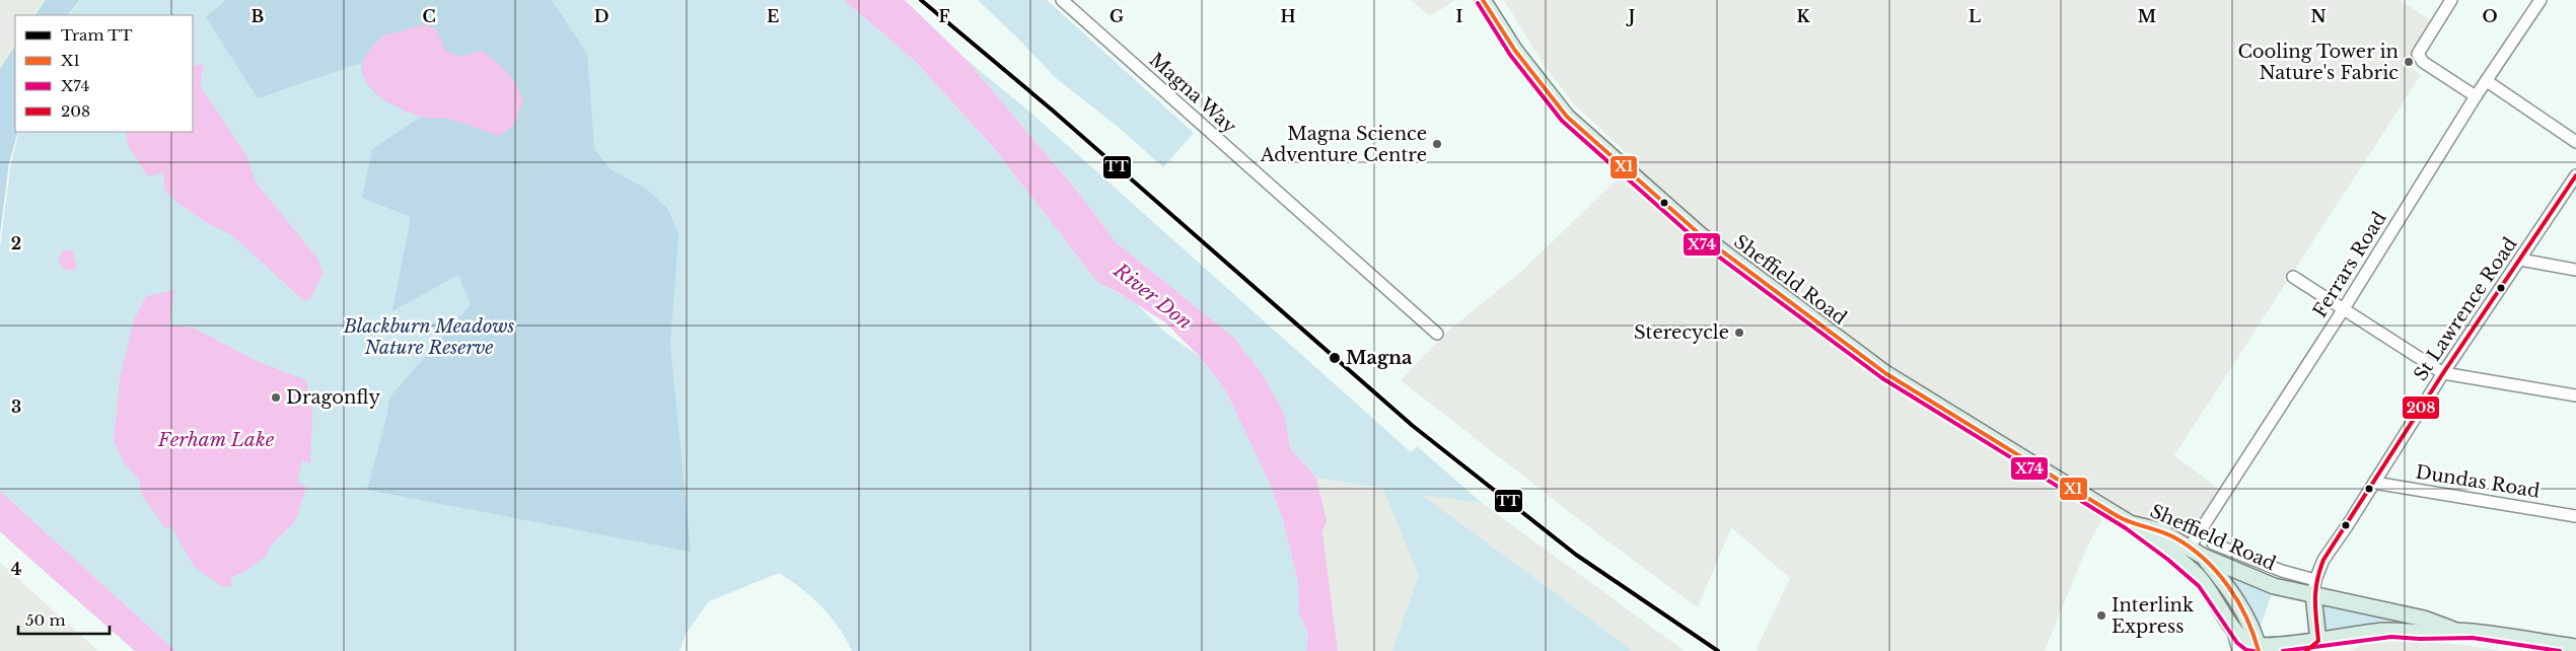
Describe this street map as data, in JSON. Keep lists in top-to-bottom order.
{
  "streets": {
    "main road": ["Sheffield Road"],
    "street": [
      "Magna Way",
      "Ferrars Road",
      "St Lawrence Road",
      "Dundas Road"
    ]
  },
  "crossings": [
    ["Ferrars Road", "Sheffield Road"],
    ["Sheffield Road", "St Lawrence Road"],
    ["St Lawrence Road", "Dundas Road"]
  ],
  "water": ["River Don", "Ferham Lake"],
  "parks": ["Blackburn Meadows Nature Reserve"],
  "places": [
    "Cooling Tower in Nature's Fabric",
    "Magna Science Adventure Centre",
    "Sterecycle",
    "Magna",
    "Dragonfly",
    "Interlink Express"
  ],
  "lines": [
    "tram line TT",
    "transit line X1",
    "transit line X74",
    "transit line 208"
  ],
  "legend": [
    "Tram TT",
    "X1",
    "X74",
    "208"
  ],
  "scale_bar": "50 m",
  "grid": {
    "columns": [
      "B",
      "C",
      "D",
      "E",
      "F",
      "G",
      "H",
      "I",
      "J",
      "K",
      "L",
      "M",
      "N",
      "O"
    ],
    "rows": ["2", "3", "4"]
  }
}
